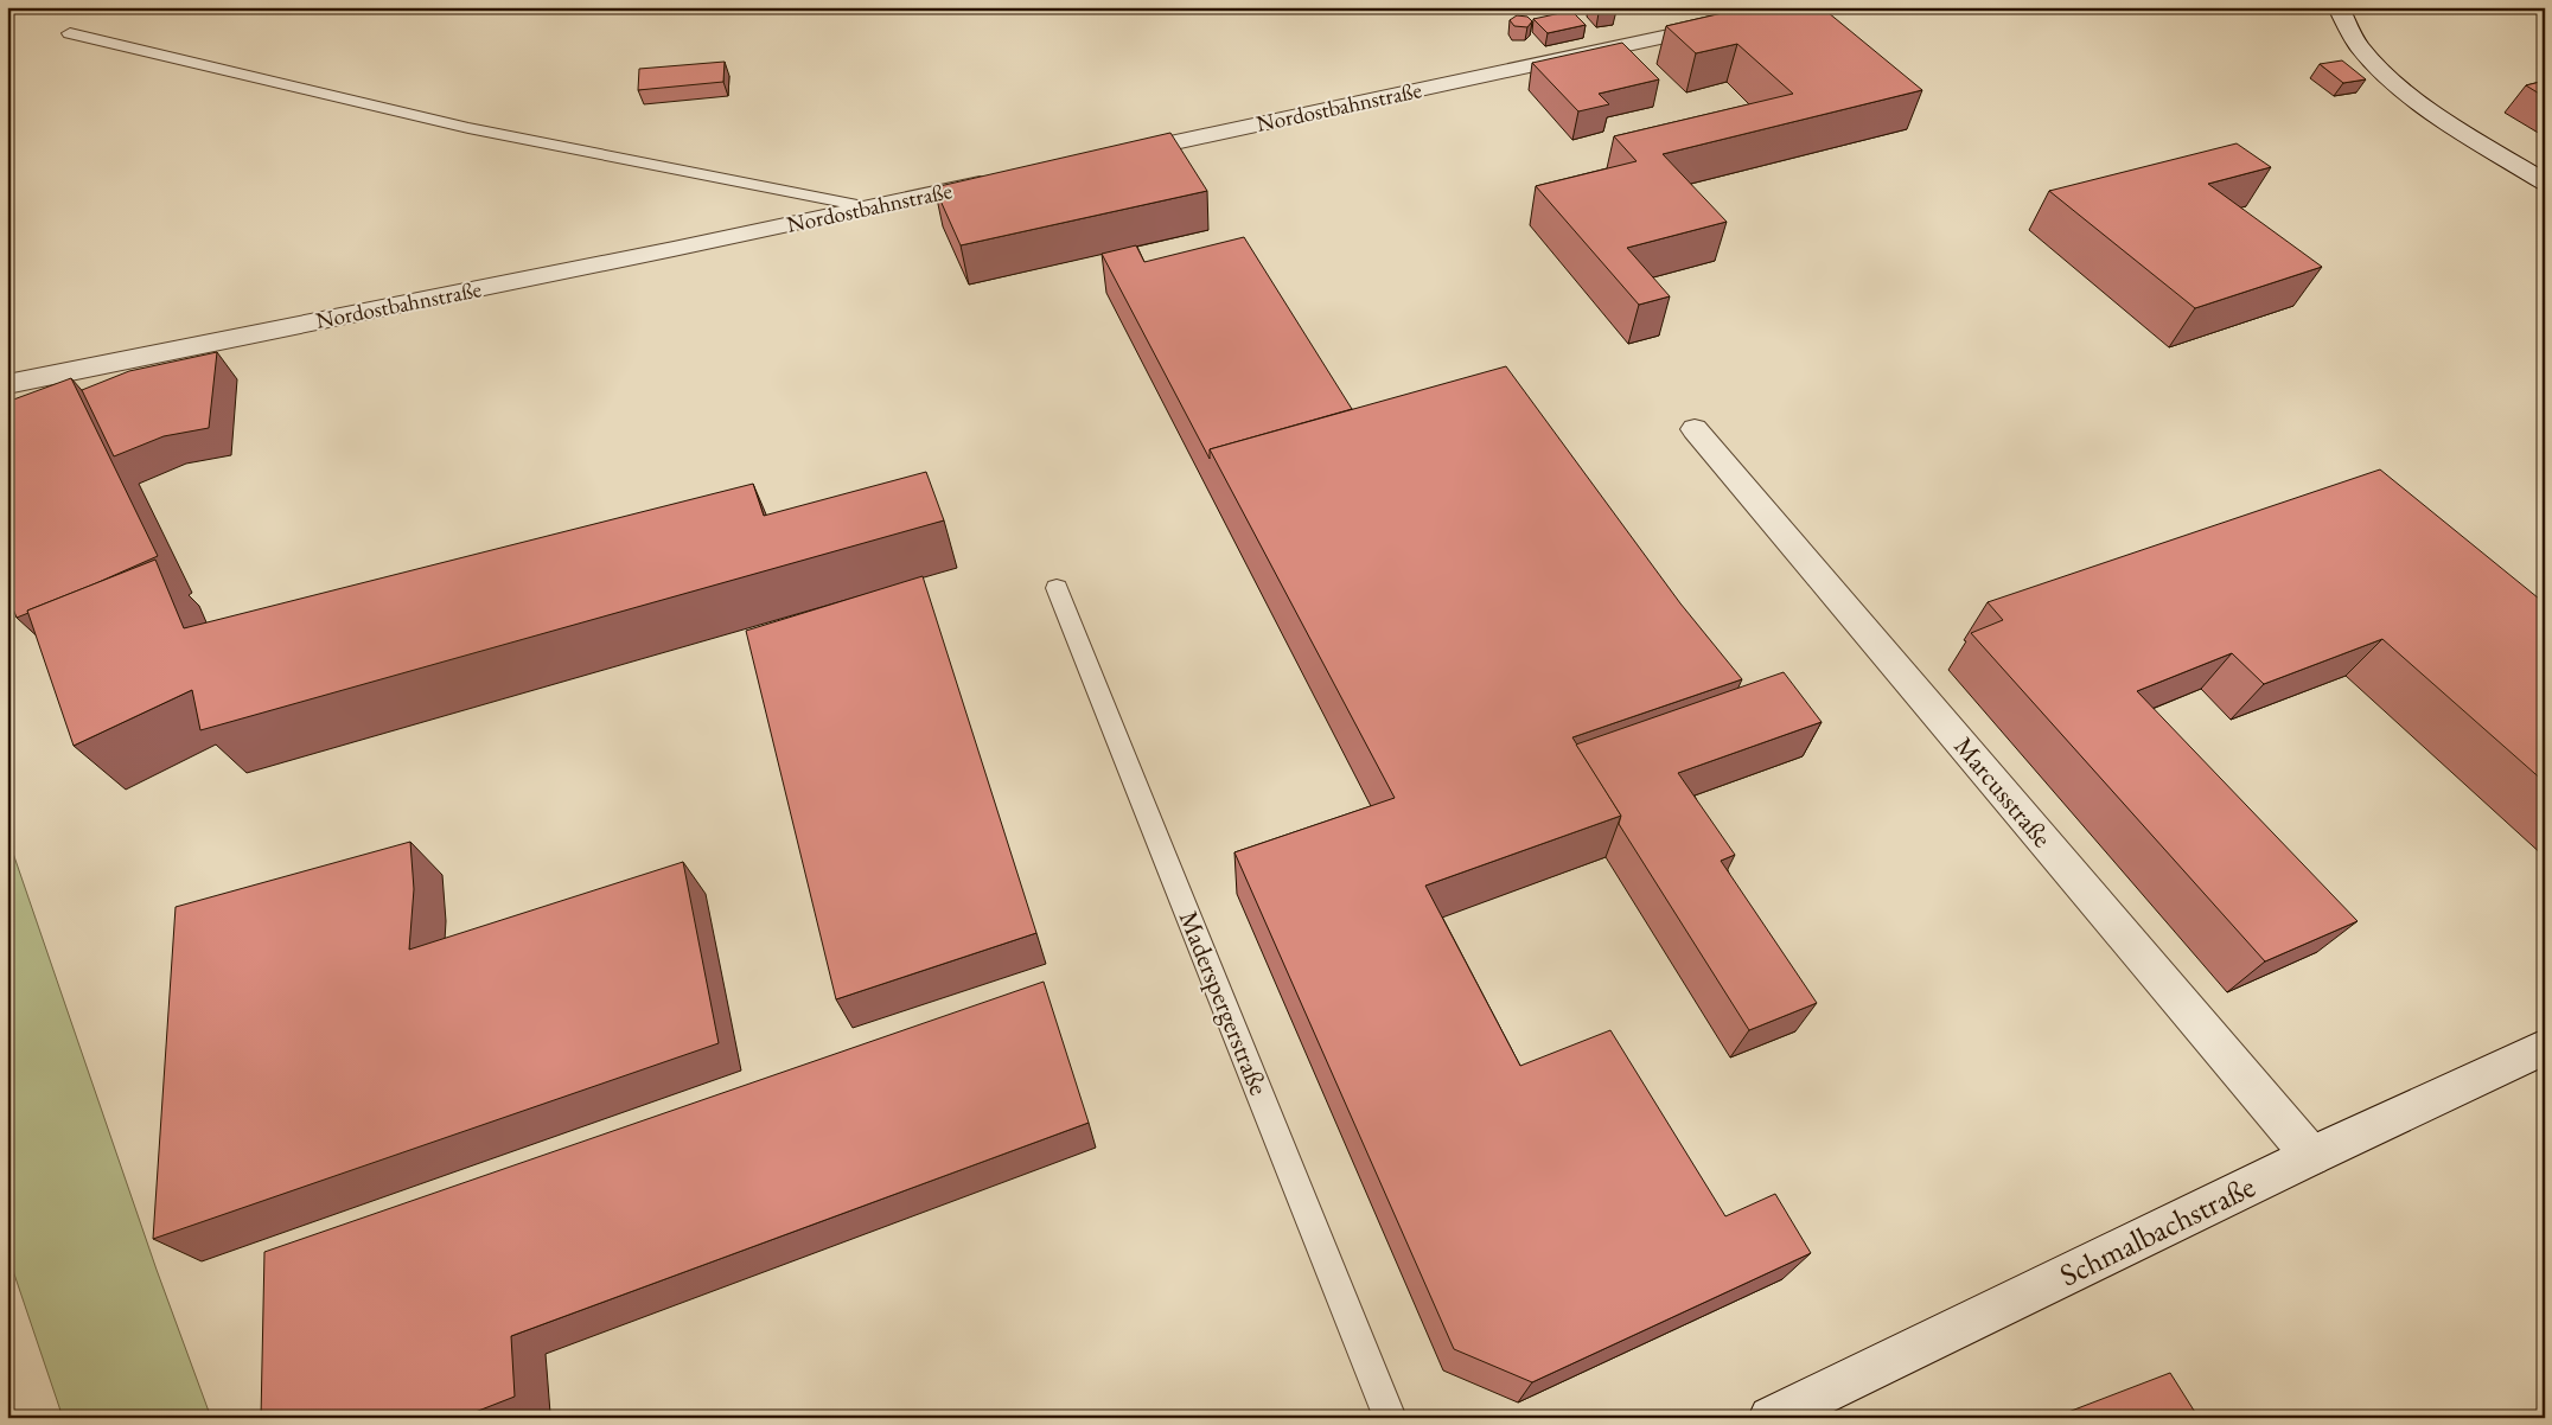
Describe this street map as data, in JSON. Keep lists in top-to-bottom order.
{
  "streets": {
    "street": ["Nordostbahnstraße", "Marcusstraße", "Schmalbachstraße"],
    "lane": ["Maderspergerstraße"]
  },
  "crossings": [
    ["Marcusstraße", "Schmalbachstraße"]
  ]
}
